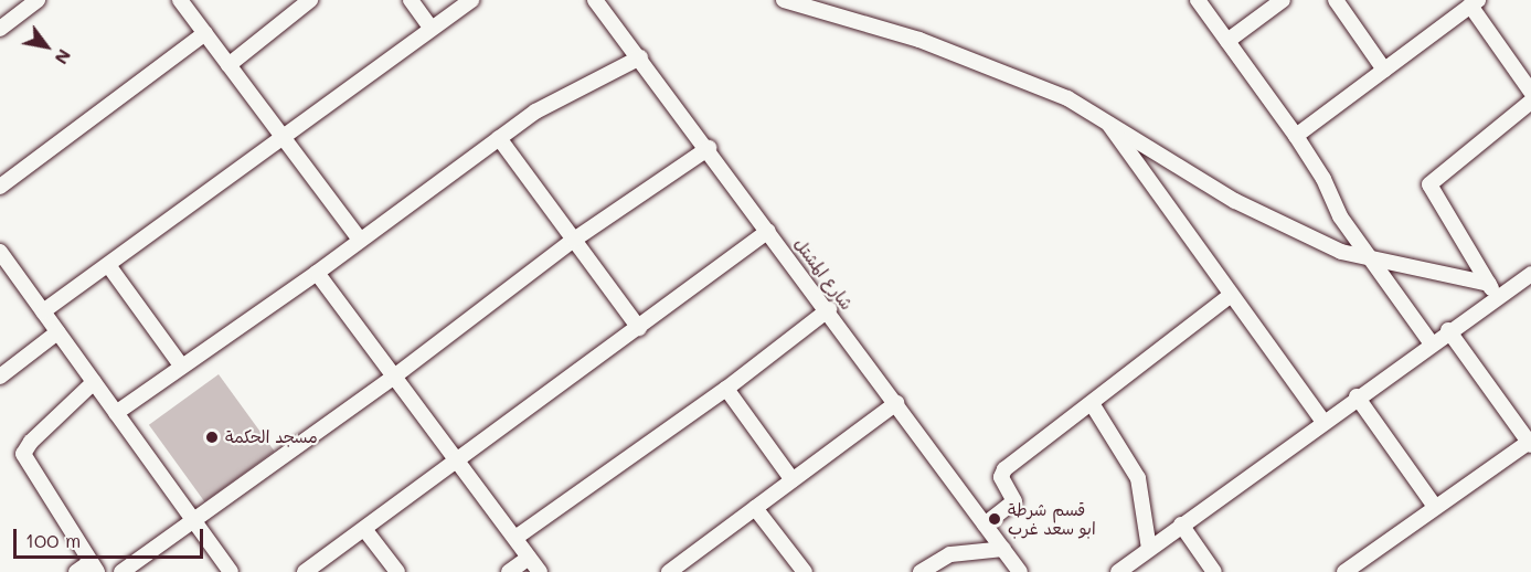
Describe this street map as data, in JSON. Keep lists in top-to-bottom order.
{
  "streets": {
    "street": ["شارع المشتل"]
  },
  "places": ["مسجد الحكمة", "قسم شرطة ابو سعد غرب"],
  "scale_bar": "100 m",
  "north": "bottom right"
}
